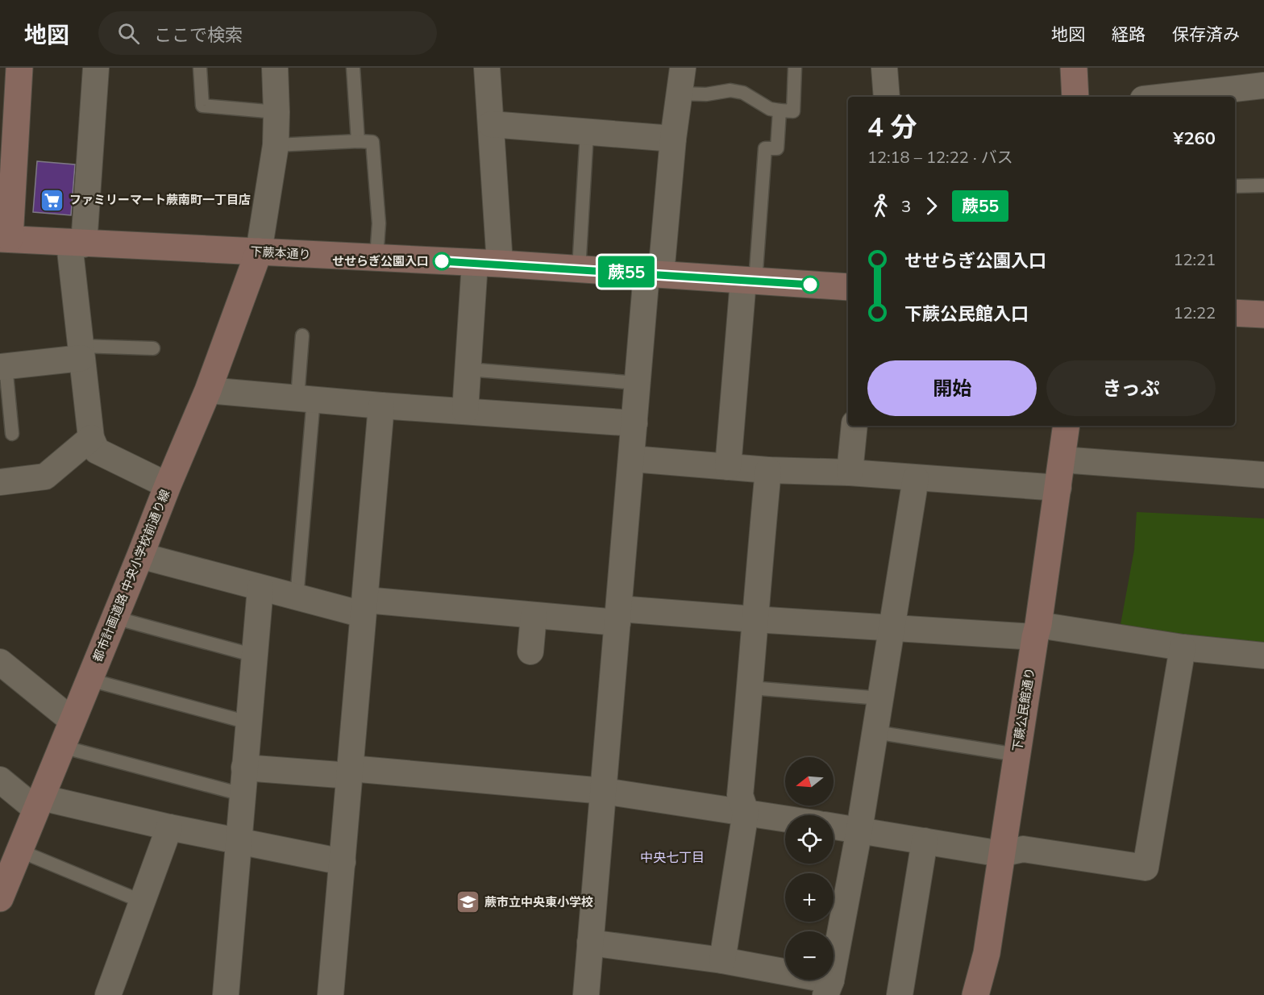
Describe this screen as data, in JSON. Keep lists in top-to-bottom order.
{
  "streets": {
    "street": ["下蕨本通り", "都市計画道路 中央小学校前通り線", "下蕨公民館通り"]
  },
  "crossings": [
    ["下蕨本通り", "都市計画道路 中央小学校前通り線"]
  ],
  "districts": ["中央七丁目"],
  "places": {
    "supermarket": ["ファミリーマート蕨南町一丁目店"],
    "other": ["せせらぎ公園入口"],
    "school or university": ["蕨市立中央東小学校"]
  },
  "lines": ["bus line 蕨55"],
  "north": "left",
  "page": {
    "header": "地図",
    "search": "ここで検索",
    "nav": ["地図", "経路", "保存済み"],
    "on_map": "蕨55",
    "heading": ["4 分", "12:18 – 12:22 · バス", "¥260"],
    "legs": ["3", "蕨55"],
    "list": [
      {
        "name": "せせらぎ公園入口",
        "value": "12:21"
      },
      {
        "name": "下蕨公民館入口",
        "value": "12:22"
      }
    ],
    "buttons": ["開始", "きっぷ"],
    "map_buttons": ["+", "−"]
  }
}
